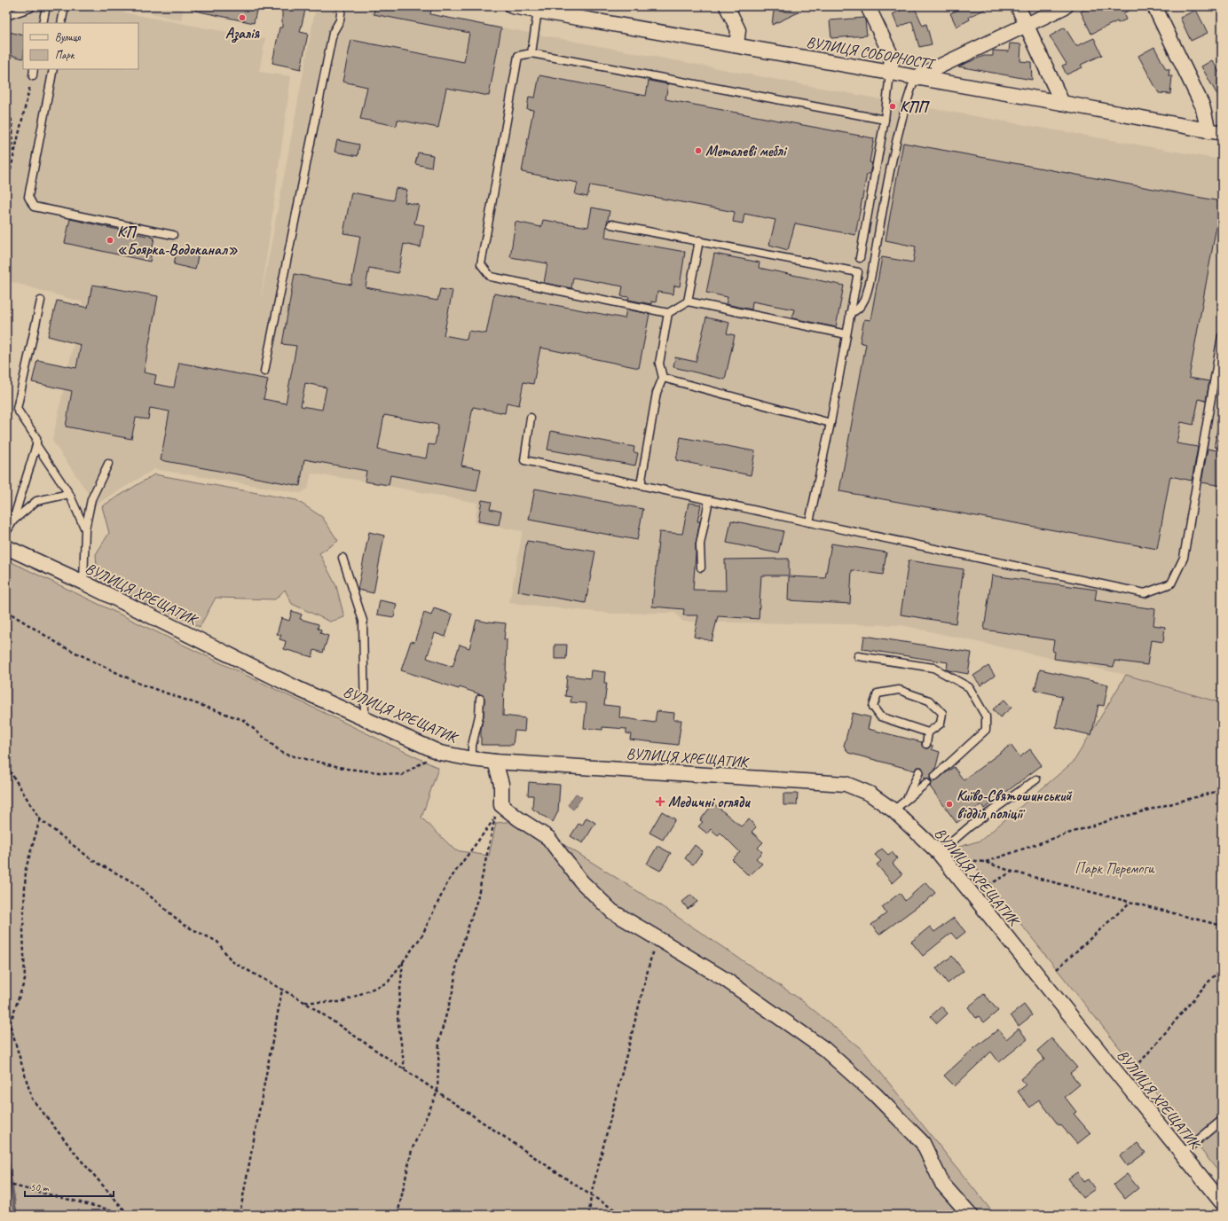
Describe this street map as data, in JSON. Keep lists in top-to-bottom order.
{
  "streets": {
    "street": ["ВУЛИЦЯ СОБОРНОСТІ", "ВУЛИЦЯ ХРЕЩАТИК"]
  },
  "parks": ["Парк Перемоги"],
  "places": {
    "other": [
      "Азалія",
      "КПП",
      "Металеві меблі",
      "КП «Боярка-Водоканал»",
      "Київо-Святошинський відділ поліції"
    ],
    "health": ["Медичні огляди"]
  },
  "legend": ["Вулиця", "Парк"],
  "scale_bar": "50 m"
}
